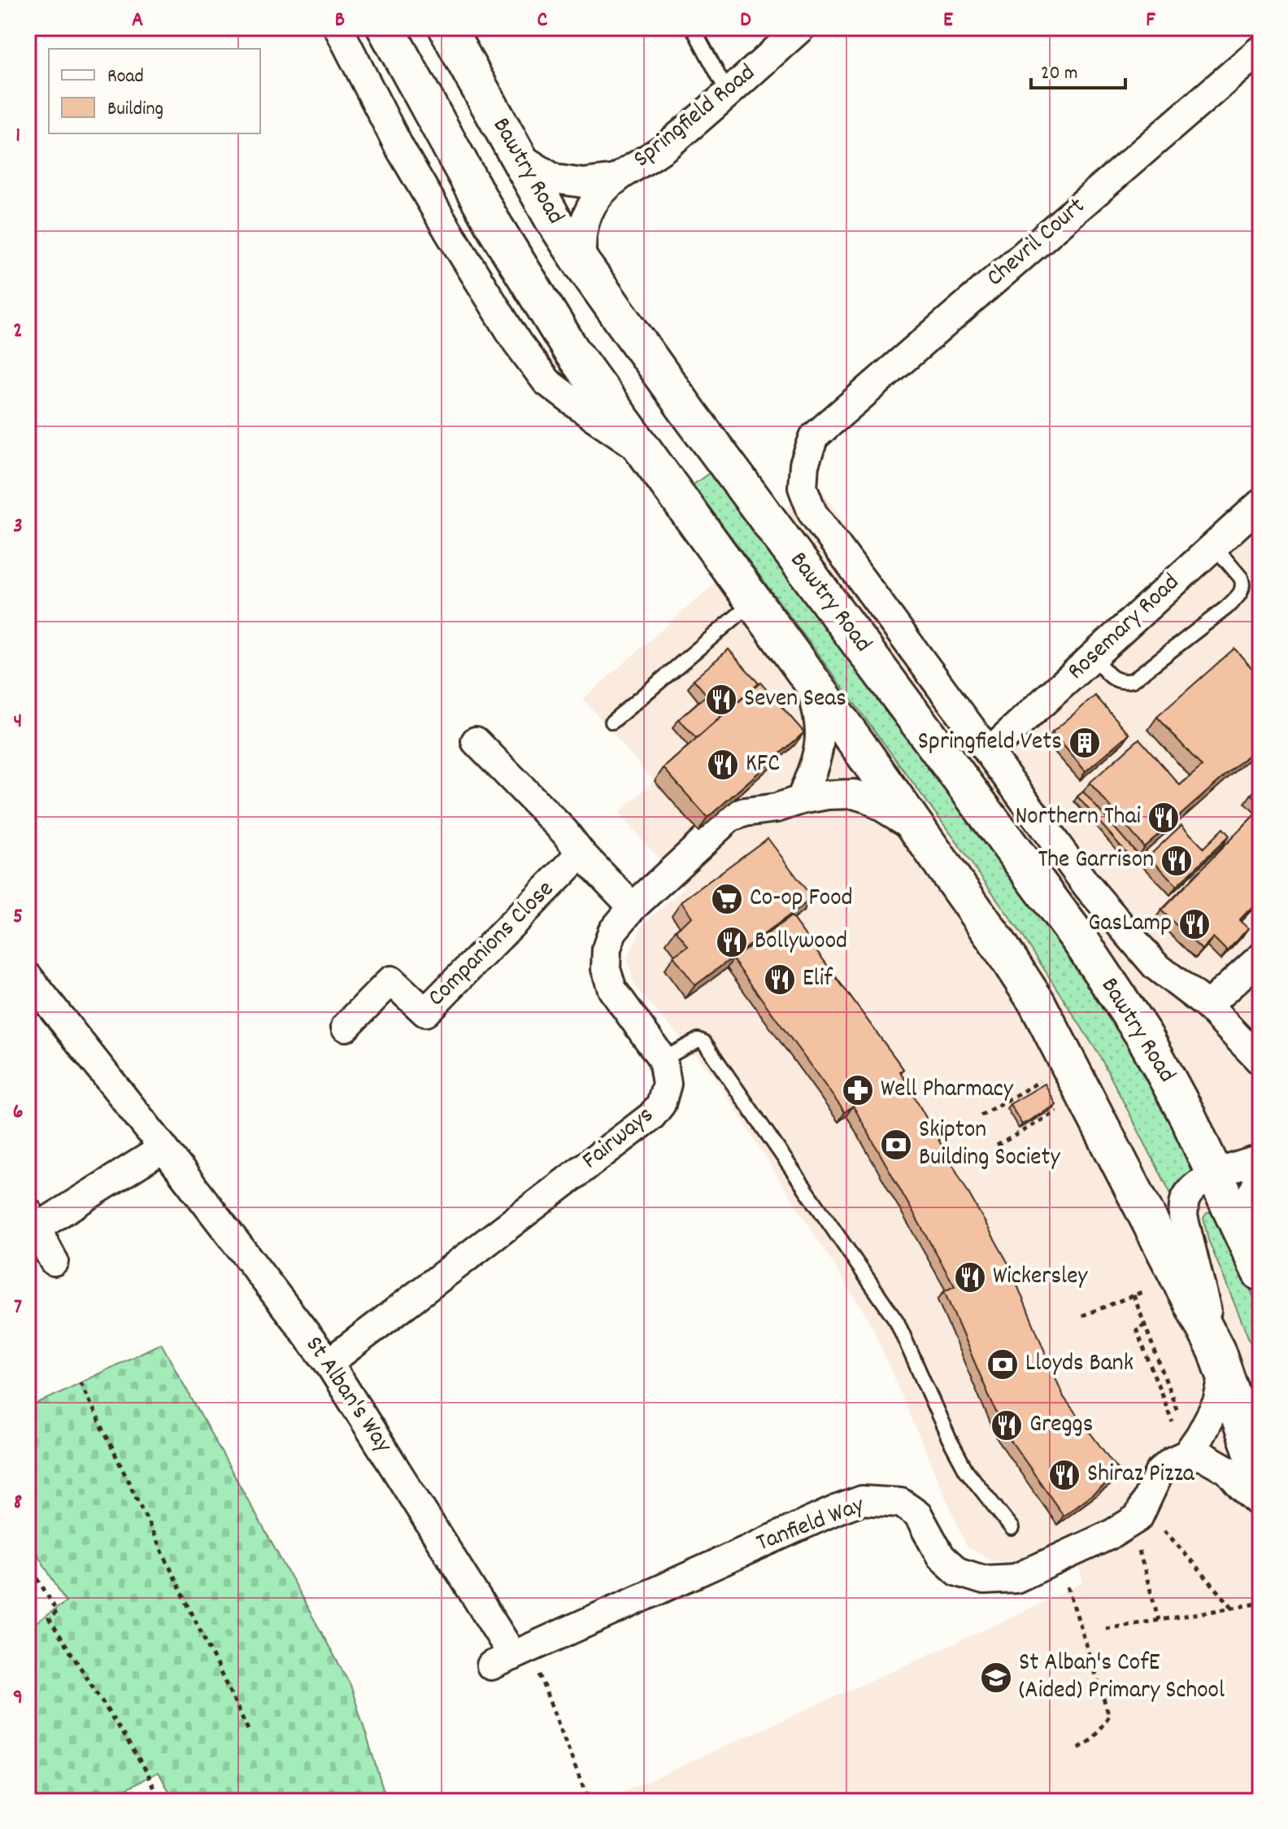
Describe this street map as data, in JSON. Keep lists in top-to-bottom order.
{
  "streets": {
    "main road": ["Bawtry Road"],
    "street": [
      "Springfield Road",
      "Chevril Court",
      "Rosemary Road",
      "Companions Close",
      "Fairways",
      "St Alban's Way",
      "Tanfield Way"
    ]
  },
  "crossings": [
    ["Springfield Road", "Bawtry Road"],
    ["Bawtry Road", "Chevril Court"],
    ["Bawtry Road", "Rosemary Road"],
    ["Fairways", "St Alban's Way"],
    ["St Alban's Way", "Tanfield Way"]
  ],
  "places": {
    "restaurant": [
      "Seven Seas",
      "KFC",
      "Northern Thai",
      "The Garrison",
      "GasLamp",
      "Bollywood",
      "Elif",
      "Wickersley",
      "Greggs",
      "Shiraz Pizza"
    ],
    "building": ["Springfield Vets"],
    "supermarket": ["Co-op Food"],
    "pharmacy": ["Well Pharmacy"],
    "bank": ["Skipton Building Society", "Lloyds Bank"],
    "school or university": ["St Alban's CofE (Aided) Primary School"]
  },
  "legend": ["Road", "Building"],
  "scale_bar": "20 m",
  "grid": {
    "columns": [
      "A",
      "B",
      "C",
      "D",
      "E",
      "F"
    ],
    "rows": [
      "1",
      "2",
      "3",
      "4",
      "5",
      "6",
      "7",
      "8",
      "9"
    ]
  }
}
